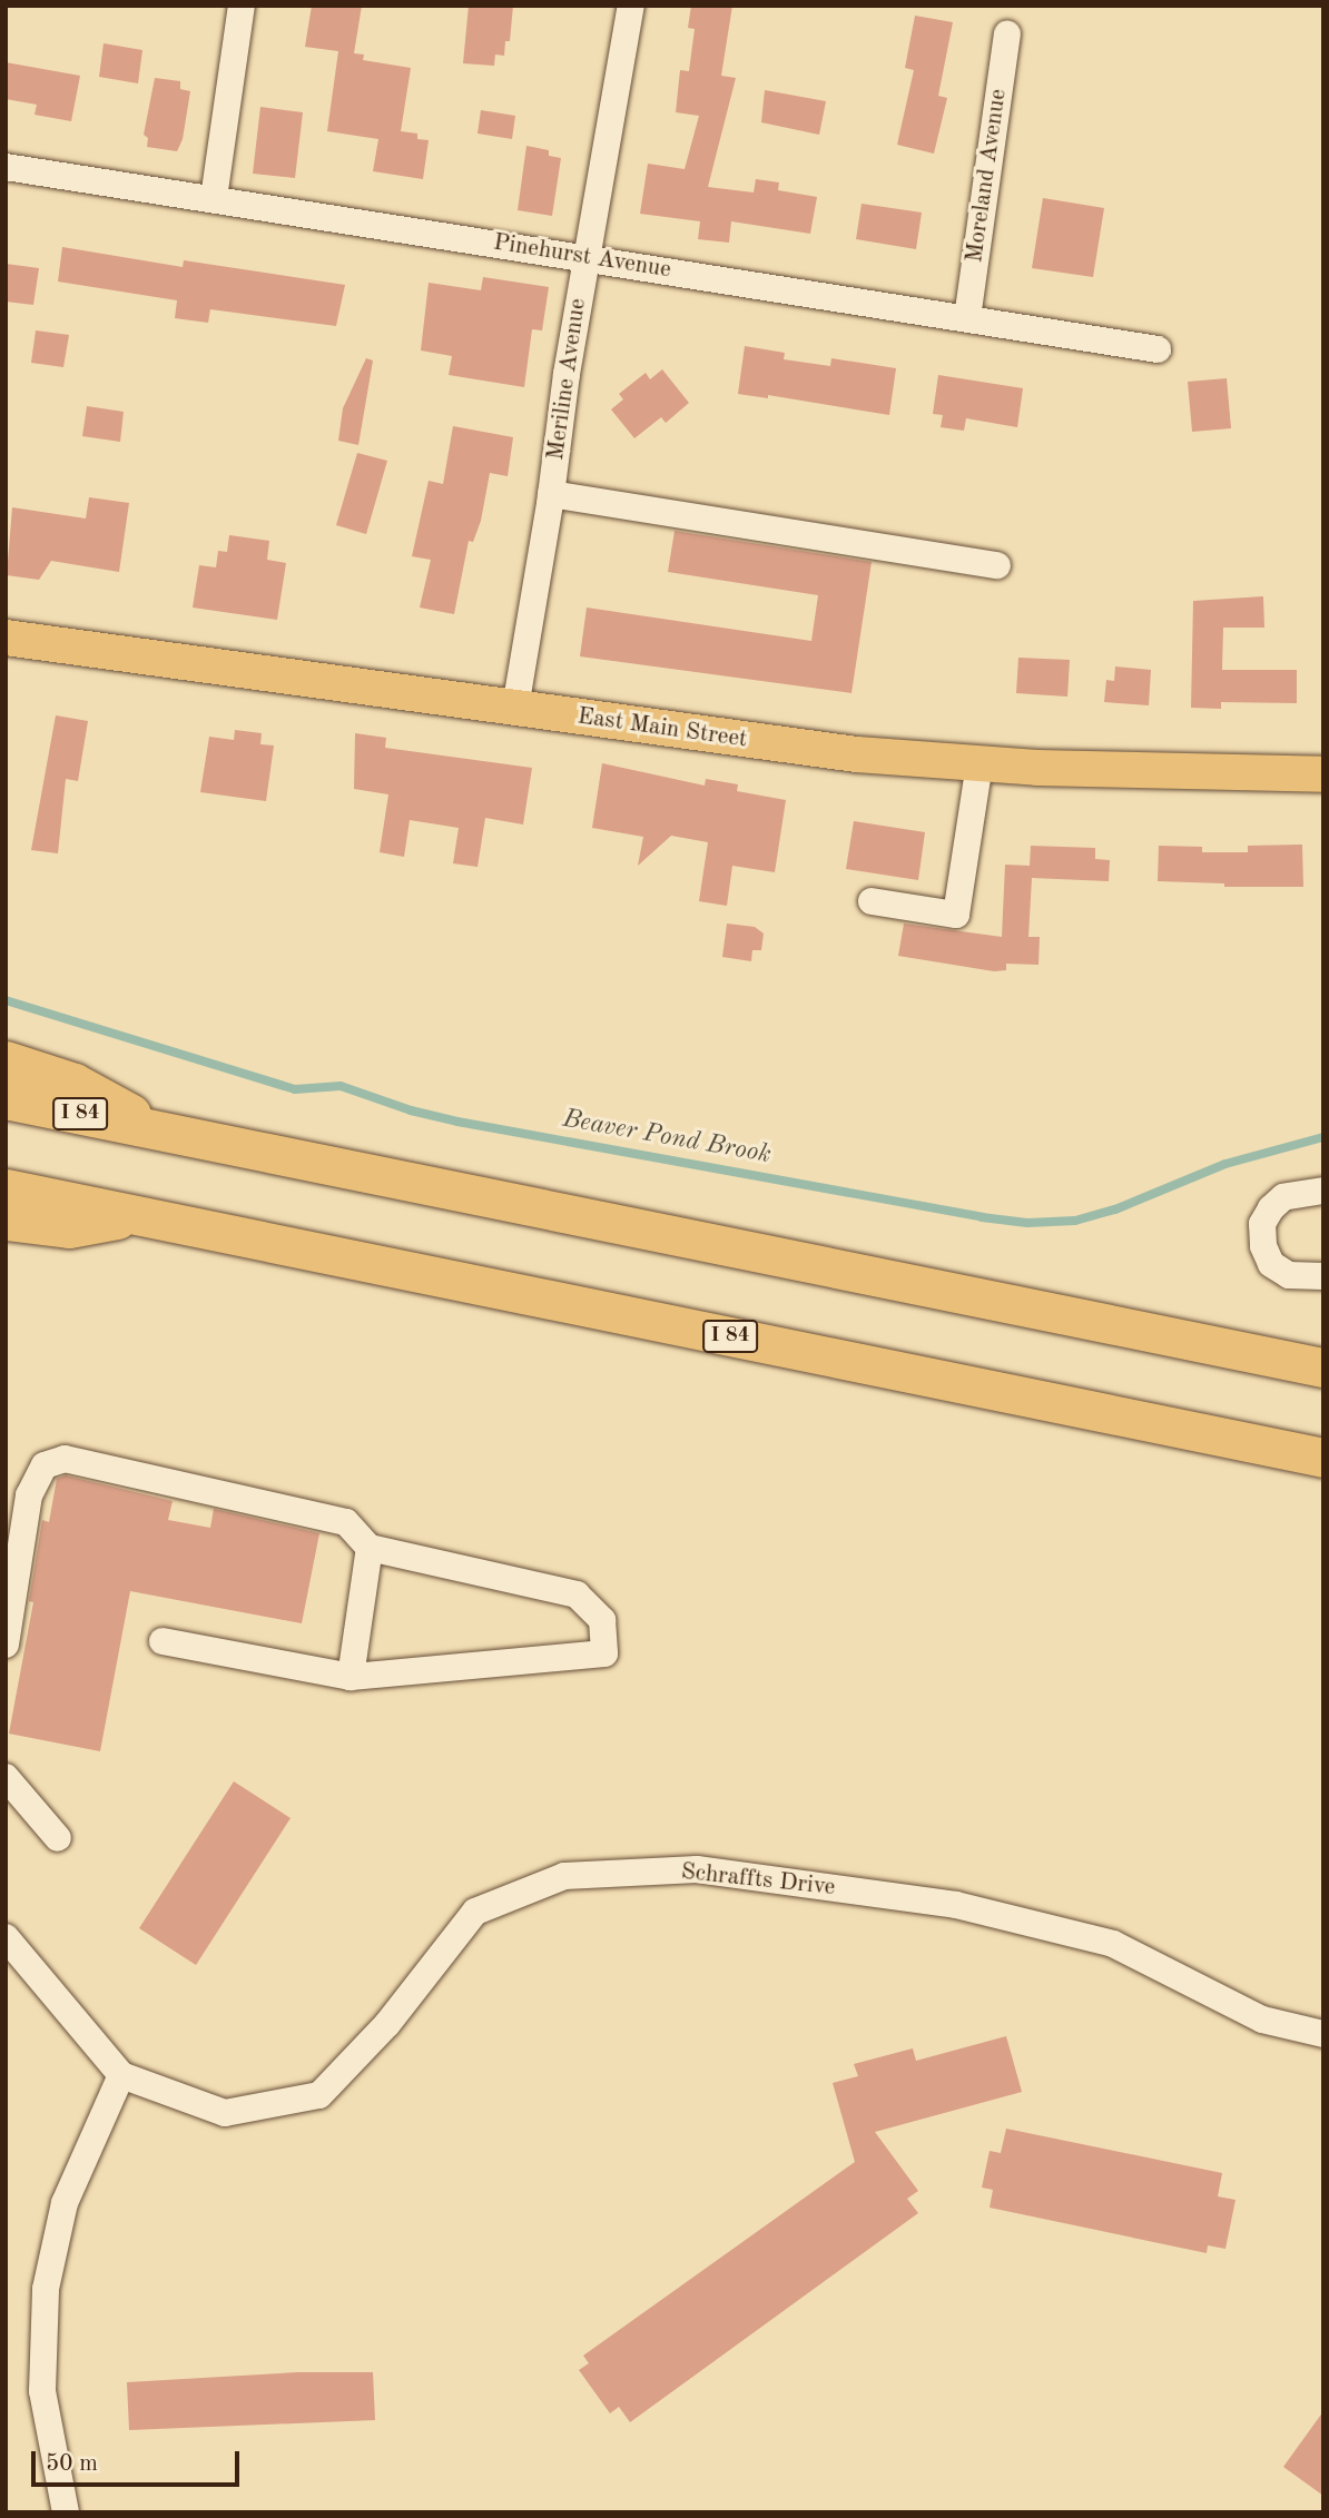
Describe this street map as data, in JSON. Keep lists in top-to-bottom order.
{
  "streets": {
    "highway": ["I 84"],
    "main road": ["East Main Street"],
    "street": [
      "Moreland Avenue",
      "Pinehurst Avenue",
      "Meriline Avenue",
      "Schraffts Drive"
    ]
  },
  "crossings": [
    ["Moreland Avenue", "Pinehurst Avenue"],
    ["Pinehurst Avenue", "Meriline Avenue"],
    ["Meriline Avenue", "East Main Street"]
  ],
  "water": ["Beaver Pond Brook"],
  "scale_bar": "50 m"
}
